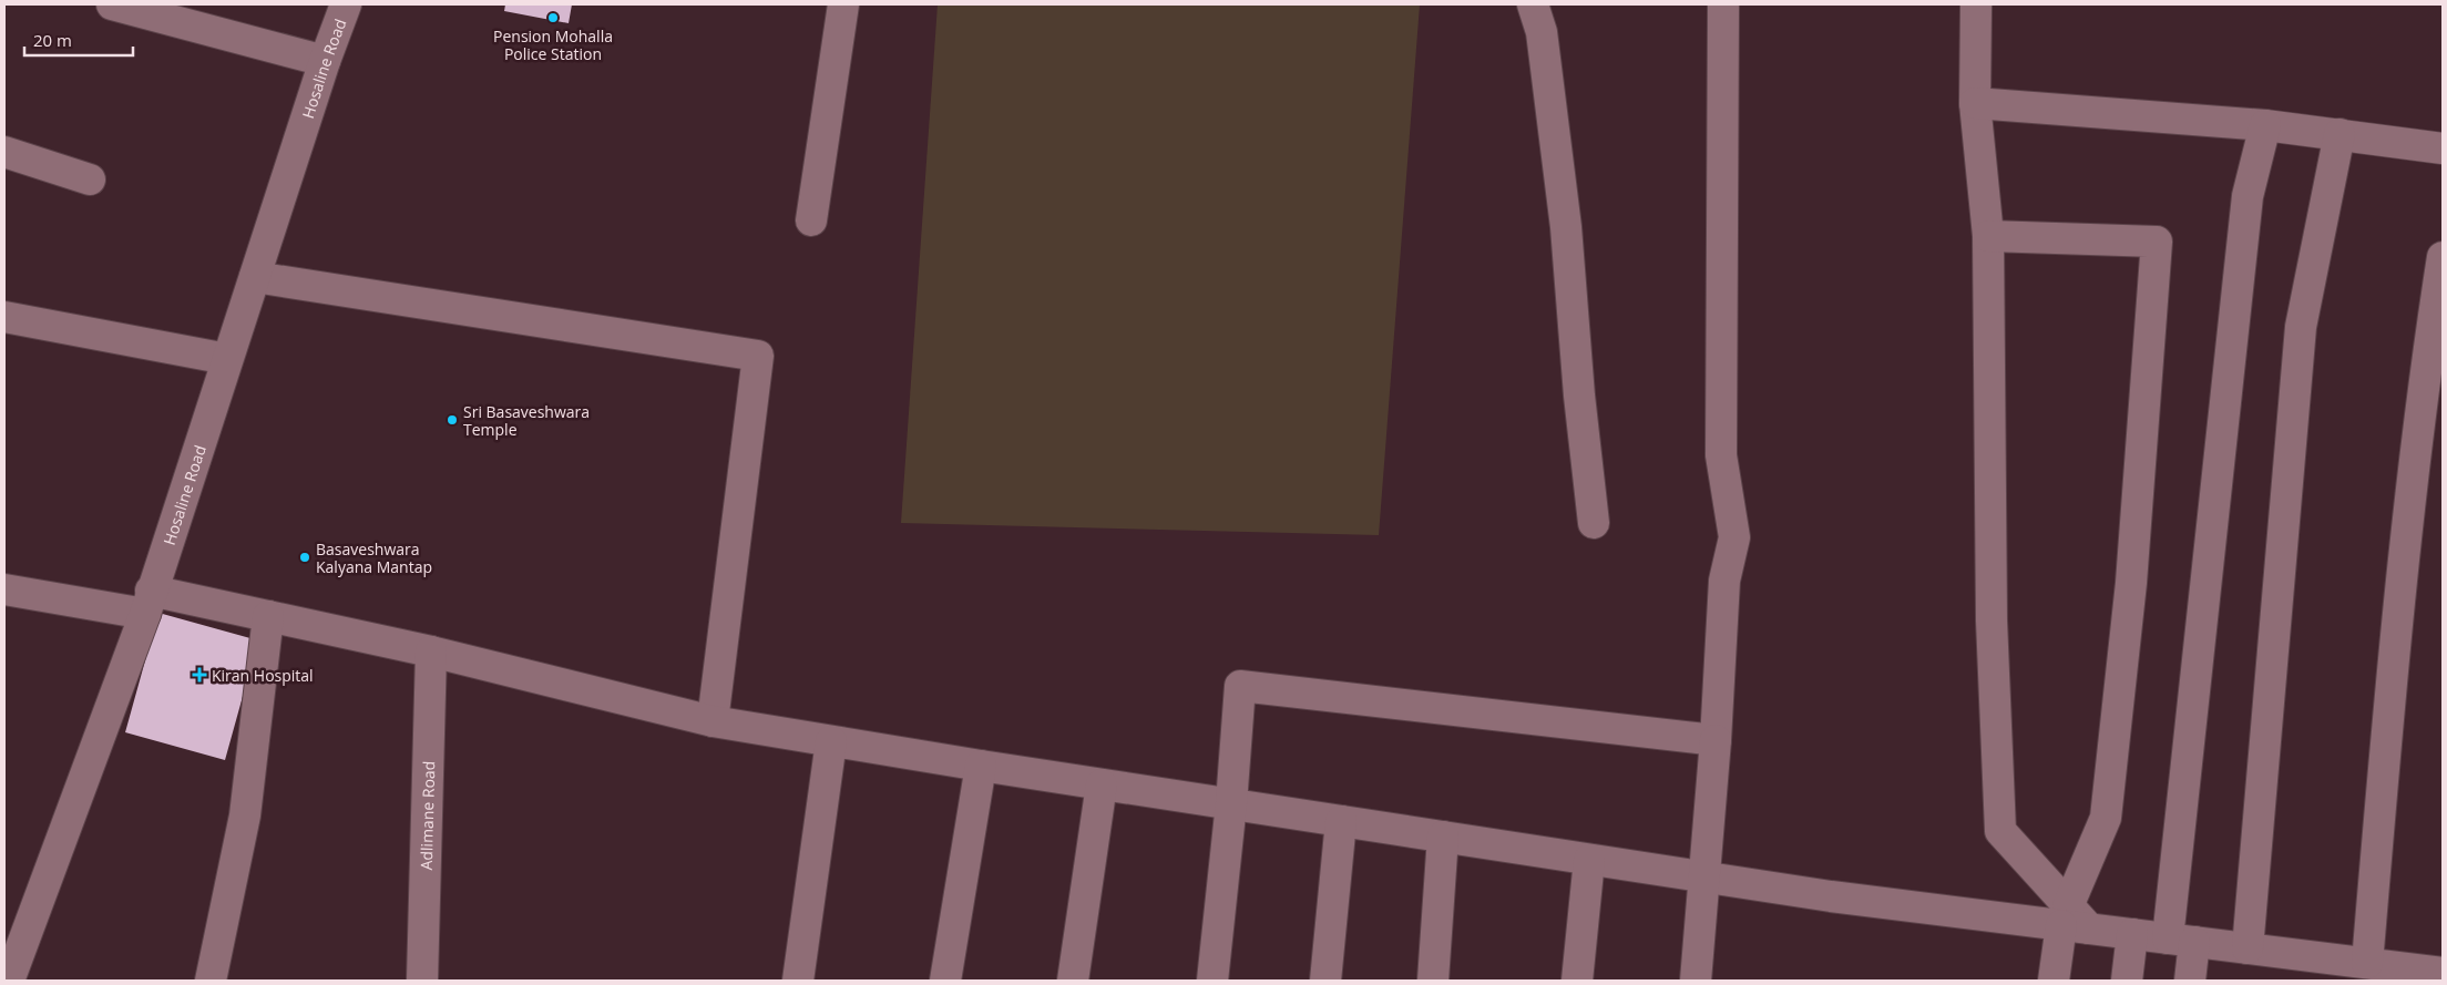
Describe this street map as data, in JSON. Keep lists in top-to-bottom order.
{
  "streets": {
    "street": ["Hosaline Road", "Adlimane Road"]
  },
  "places": {
    "other": ["Pension Mohalla Police Station", "Sri Basaveshwara Temple", "Basaveshwara Kalyana Mantap"],
    "health": ["Kiran Hospital"]
  },
  "scale_bar": "20 m"
}
